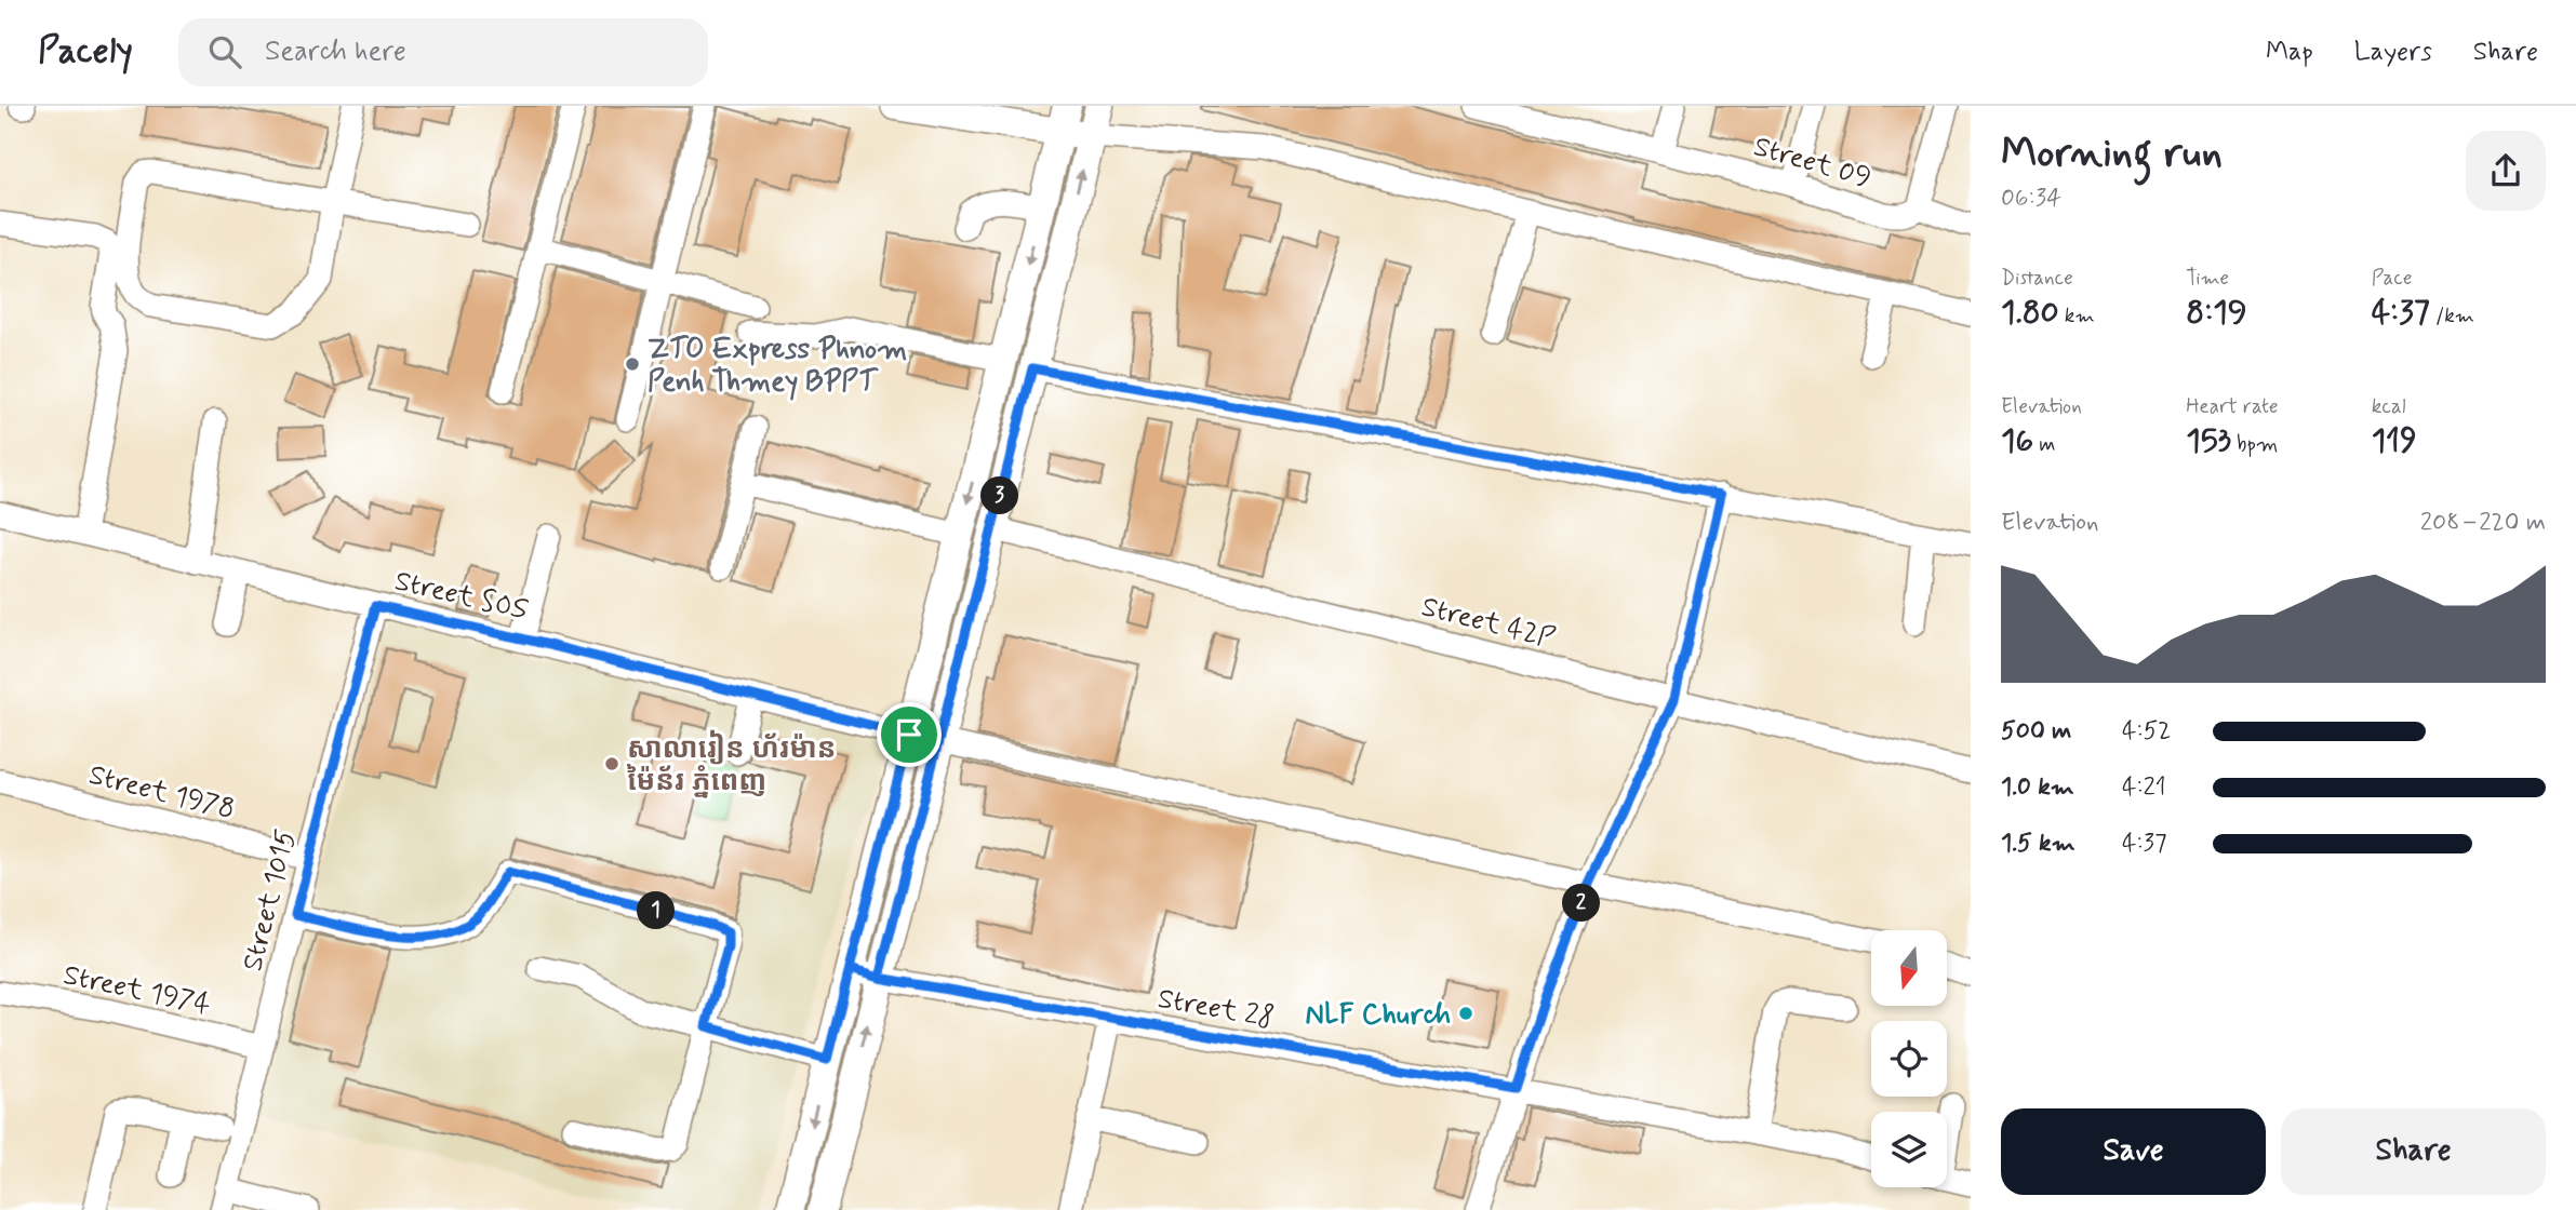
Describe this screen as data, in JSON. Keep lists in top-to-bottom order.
{
  "streets": {
    "street": [
      "Street 09",
      "Street SOS",
      "Street 42P",
      "Street 1978",
      "Street 1015",
      "Street 1974",
      "Street 28"
    ]
  },
  "crossings": [
    ["Street SOS", "Street 1015"],
    ["Street 1978", "Street 1015"],
    ["Street 1015", "Street 1974"]
  ],
  "places": ["ZTO Express Phnom Penh Thmey BPPT", "សាលារៀន ហ័រម៉ាន ម៉ៃន័រ ភ្នំពេញ", "NLF Church"],
  "north": "bottom",
  "page": {
    "header": "Pacely",
    "search": "Search here",
    "nav": ["Map", "Layers", "Share"],
    "heading": ["Morning run", "06:34"],
    "stats": [
      ["Distance", "1.80 km"],
      ["Time", "8:19"],
      ["Pace", "4:37 /km"],
      ["Elevation", "16 m"],
      ["Heart rate", "153 bpm"],
      ["kcal", "119"]
    ],
    "pins": ["3", "2", "1"],
    "chart": ["Elevation", "208–220 m"],
    "list": [
      {
        "name": "500 m",
        "note": "4:52"
      },
      {
        "name": "1.0 km",
        "note": "4:21"
      },
      {
        "name": "1.5 km",
        "note": "4:37"
      }
    ],
    "buttons": ["Save", "Share"]
  }
}
